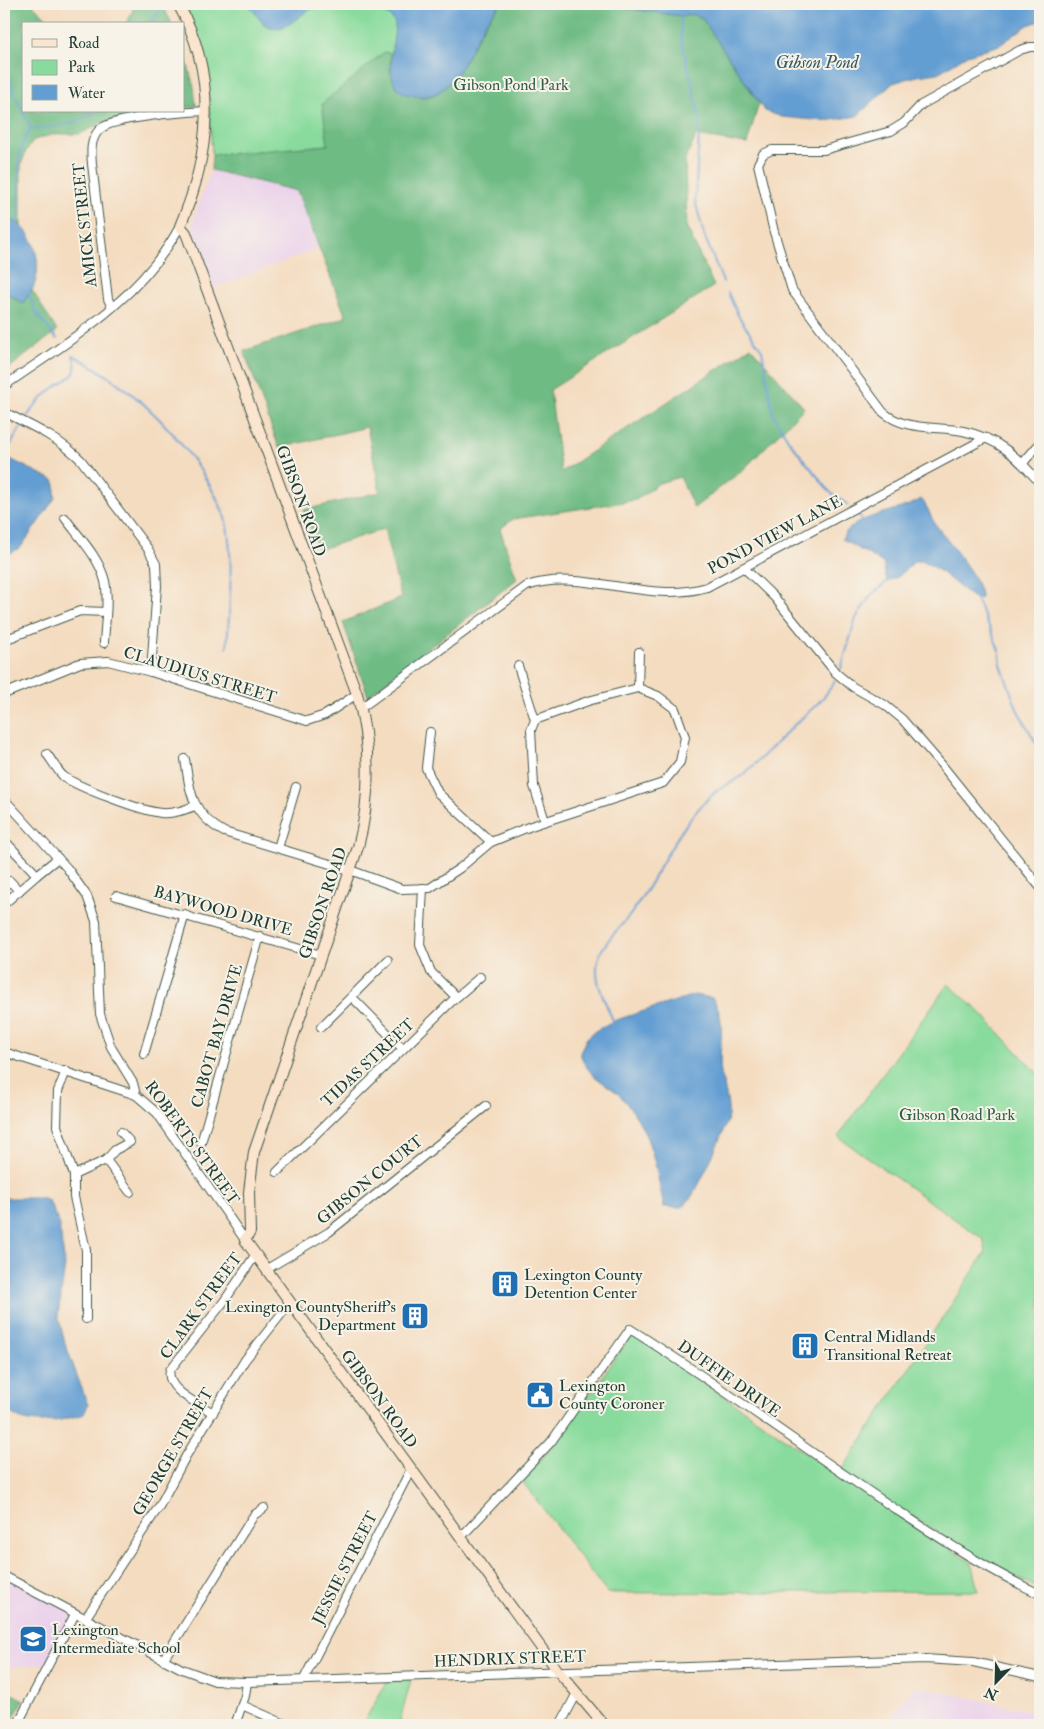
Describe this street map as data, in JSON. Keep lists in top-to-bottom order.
{
  "streets": {
    "street": [
      "AMICK STREET",
      "GIBSON ROAD",
      "POND VIEW LANE",
      "CLAUDIUS STREET",
      "BAYWOOD DRIVE",
      "CABOT BAY DRIVE",
      "TIDAS STREET",
      "ROBERTS STREET",
      "GIBSON COURT",
      "CLARK STREET",
      "DUFFIE DRIVE",
      "GEORGE STREET",
      "JESSIE STREET",
      "HENDRIX STREET"
    ]
  },
  "crossings": [
    ["GIBSON ROAD", "POND VIEW LANE"],
    ["GIBSON ROAD", "CLAUDIUS STREET"],
    ["GIBSON ROAD", "BAYWOOD DRIVE"],
    ["GIBSON ROAD", "ROBERTS STREET"],
    ["GIBSON ROAD", "GIBSON COURT"],
    ["GIBSON ROAD", "CLARK STREET"],
    ["GIBSON ROAD", "DUFFIE DRIVE"],
    ["GIBSON ROAD", "GEORGE STREET"],
    ["GIBSON ROAD", "JESSIE STREET"],
    ["GIBSON ROAD", "HENDRIX STREET"],
    ["BAYWOOD DRIVE", "CABOT BAY DRIVE"],
    ["CLARK STREET", "GEORGE STREET"],
    ["GEORGE STREET", "HENDRIX STREET"],
    ["JESSIE STREET", "HENDRIX STREET"]
  ],
  "water": ["Gibson Pond"],
  "parks": ["Gibson Pond Park", "Gibson Road Park"],
  "places": {
    "building": ["Lexington County Detention Center", "Lexington CountySheriff's Department", "Central Midlands Transitional Retreat"],
    "public building": ["Lexington County Coroner"],
    "school or university": ["Lexington Intermediate School"]
  },
  "legend": ["Road", "Park", "Water"],
  "north": "bottom left"
}
